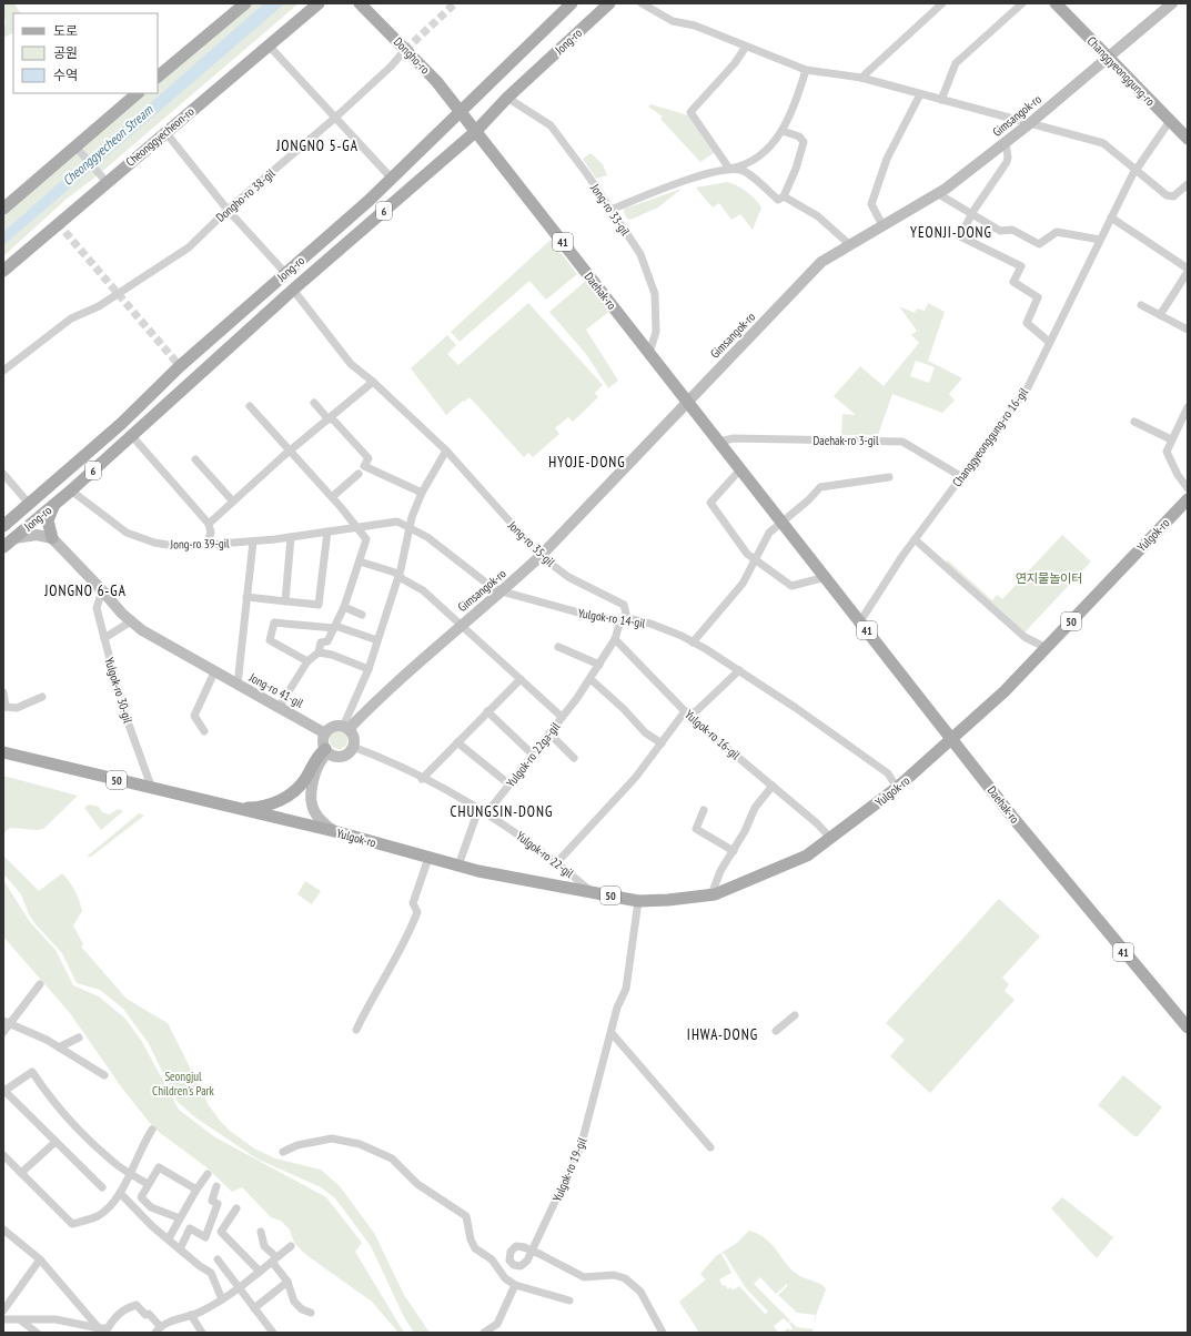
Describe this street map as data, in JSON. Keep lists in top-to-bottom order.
{
  "streets": {
    "main road": [
      "Jong-ro",
      "Dongho-ro",
      "Changgyeonggung-ro",
      "Cheonggyecheon-ro",
      "6",
      "41",
      "Daehak-ro",
      "Yulgok-ro",
      "50"
    ],
    "street": [
      "Gimsangok-ro",
      "Dongho-ro 38-gil",
      "Jong-ro 33-gil",
      "Changgyeonggung-ro 16-gil",
      "Daehak-ro 3-gil",
      "Jong-ro 39-gil",
      "Jong-ro 35-gil",
      "Yulgok-ro 14-gil",
      "Yulgok-ro 30-gil",
      "Jong-ro 41-gil",
      "Yulgok-ro 16-gil",
      "Yulgok-ro 22ga-gil",
      "Yulgok-ro 22-gil",
      "Yulgok-ro 19-gil"
    ]
  },
  "crossings": [
    ["Jong-ro", "Dongho-ro"],
    ["Jong-ro", "Jong-ro 33-gil"],
    ["Jong-ro", "Daehak-ro"],
    ["Jong-ro", "Jong-ro 39-gil"],
    ["Jong-ro", "Jong-ro 35-gil"],
    ["Dongho-ro", "Dongho-ro 38-gil"],
    ["Dongho-ro", "Daehak-ro"],
    ["Changgyeonggung-ro", "Gimsangok-ro"],
    ["Changgyeonggung-ro", "Changgyeonggung-ro 16-gil"],
    ["Gimsangok-ro", "Daehak-ro"],
    ["Gimsangok-ro", "Jong-ro 39-gil"],
    ["Gimsangok-ro", "Jong-ro 35-gil"],
    ["Gimsangok-ro", "Yulgok-ro 14-gil"],
    ["Gimsangok-ro", "Jong-ro 41-gil"],
    ["Gimsangok-ro", "Yulgok-ro 22-gil"],
    ["Jong-ro 33-gil", "Daehak-ro"],
    ["Daehak-ro", "Changgyeonggung-ro 16-gil"],
    ["Daehak-ro", "Daehak-ro 3-gil"],
    ["Daehak-ro", "Yulgok-ro"],
    ["Changgyeonggung-ro 16-gil", "Daehak-ro 3-gil"],
    ["Yulgok-ro", "Yulgok-ro 14-gil"],
    ["Yulgok-ro", "Yulgok-ro 30-gil"],
    ["Yulgok-ro", "Yulgok-ro 16-gil"],
    ["Yulgok-ro", "Yulgok-ro 22ga-gil"],
    ["Yulgok-ro", "Yulgok-ro 22-gil"],
    ["Yulgok-ro", "Yulgok-ro 19-gil"],
    ["Jong-ro 39-gil", "Yulgok-ro 14-gil"],
    ["Jong-ro 35-gil", "Yulgok-ro 14-gil"],
    ["Yulgok-ro 30-gil", "Jong-ro 41-gil"],
    ["Jong-ro 41-gil", "Yulgok-ro 22-gil"],
    ["Yulgok-ro 16-gil", "Yulgok-ro 22ga-gil"],
    ["Yulgok-ro 22ga-gil", "Yulgok-ro 22-gil"]
  ],
  "districts": [
    "JONGNO 5-GA",
    "YEONJI-DONG",
    "HYOJE-DONG",
    "JONGNO 6-GA",
    "CHUNGSIN-DONG",
    "IHWA-DONG"
  ],
  "water": ["Cheonggyecheon Stream"],
  "parks": ["연지물놀이터", "Seongjul Children's Park"],
  "legend": ["도로", "공원", "수역"]
}
